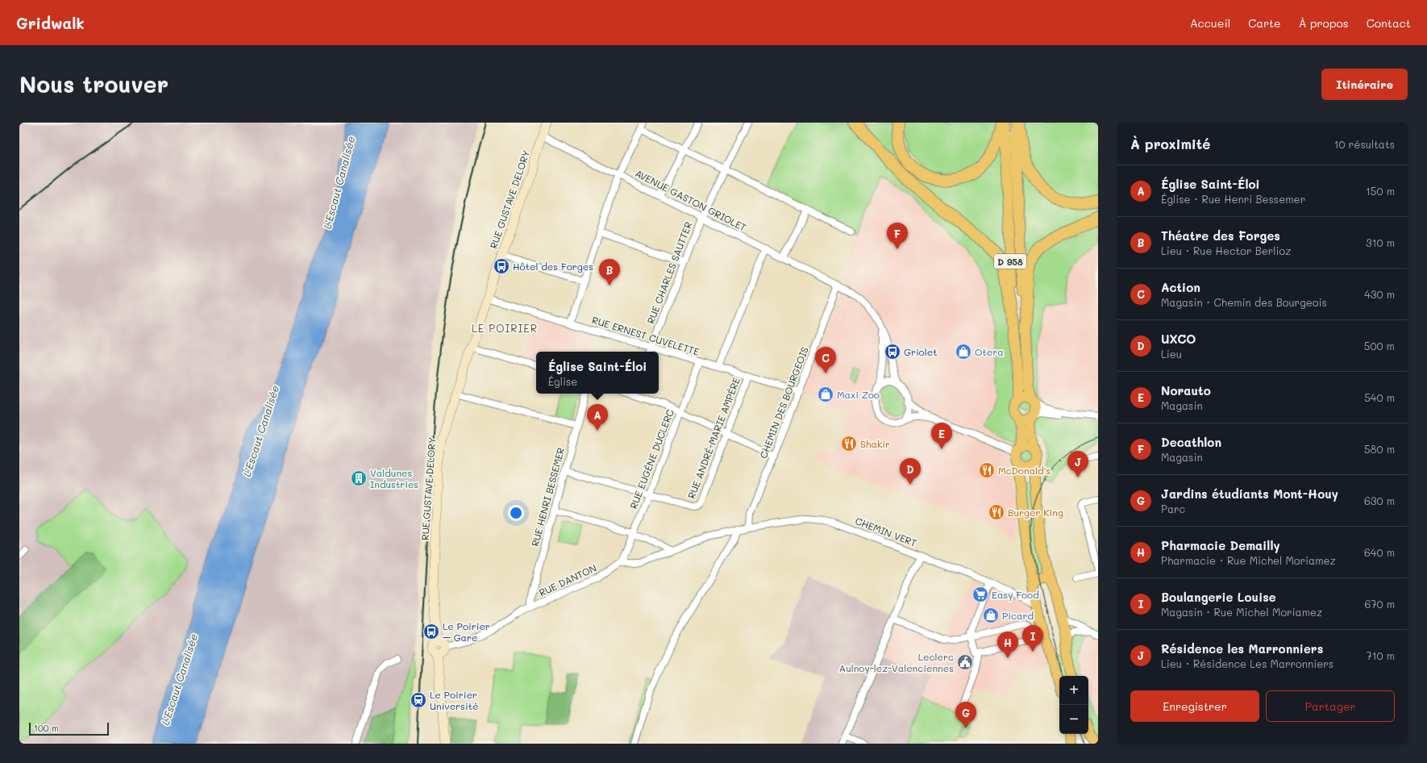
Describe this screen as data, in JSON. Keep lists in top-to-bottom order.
{
  "streets": {
    "main road": ["D 958"],
    "street": [
      "RUE GUSTAVE DELORY",
      "AVENUE GASTON GRIOLET",
      "RUE CHARLES SAUTTER",
      "RUE ERNEST CUVELETTE",
      "CHEMIN DES BOURGEOIS",
      "RUE ANDRÉ-MARIE AMPÈRE",
      "RUE EUGÈNE DUCLERC",
      "RUE HENRI BESSEMER",
      "CHEMIN VERT",
      "RUE DANTON"
    ]
  },
  "crossings": [
    ["RUE GUSTAVE DELORY", "AVENUE GASTON GRIOLET"],
    ["RUE GUSTAVE DELORY", "RUE ERNEST CUVELETTE"],
    ["RUE GUSTAVE DELORY", "RUE DANTON"],
    ["AVENUE GASTON GRIOLET", "RUE CHARLES SAUTTER"],
    ["AVENUE GASTON GRIOLET", "CHEMIN DES BOURGEOIS"],
    ["RUE CHARLES SAUTTER", "RUE ERNEST CUVELETTE"],
    ["RUE ERNEST CUVELETTE", "CHEMIN DES BOURGEOIS"],
    ["RUE ERNEST CUVELETTE", "RUE ANDRÉ-MARIE AMPÈRE"],
    ["RUE ERNEST CUVELETTE", "RUE EUGÈNE DUCLERC"],
    ["CHEMIN DES BOURGEOIS", "CHEMIN VERT"],
    ["RUE ANDRÉ-MARIE AMPÈRE", "RUE EUGÈNE DUCLERC"],
    ["RUE EUGÈNE DUCLERC", "RUE DANTON"],
    ["RUE HENRI BESSEMER", "RUE DANTON"]
  ],
  "districts": ["LE POIRIER"],
  "water": ["L'Escaut Canalisée"],
  "places": {
    "bus stop": ["Hôtel des Forges", "Griolet", "Le Poirier – Gare"],
    "shop": ["Otera", "Maxi Zoo", "Picard"],
    "restaurant": ["Shakir", "McDonald's", "Burger King"],
    "building": ["Valdunes Industries"],
    "supermarket": ["Easy Food"],
    "public building": ["Leclerc Aulnoy-lez-Valenciennes"],
    "station": ["Le Poirier Université"]
  },
  "scale_bar": "100 m",
  "page": {
    "header": "Gridwalk",
    "nav": [
      "Accueil",
      "Carte",
      "À propos",
      "Contact"
    ],
    "buttons": [
      "Itinéraire",
      ["Enregistrer", "Partager"]
    ],
    "title": "Nous trouver",
    "heading": ["À proximité", "10 résultats"],
    "list": [
      {
        "mark": "A",
        "name": "Église Saint-Éloi",
        "note": "Église · Rue Henri Bessemer",
        "value": "150 m"
      },
      {
        "mark": "B",
        "name": "Théatre des Forges",
        "note": "Lieu · Rue Hector Berlioz",
        "value": "310 m"
      },
      {
        "mark": "C",
        "name": "Action",
        "note": "Magasin · Chemin des Bourgeois",
        "value": "430 m"
      },
      {
        "mark": "D",
        "name": "UXCO",
        "note": "Lieu",
        "value": "500 m"
      },
      {
        "mark": "E",
        "name": "Norauto",
        "note": "Magasin",
        "value": "540 m"
      },
      {
        "mark": "F",
        "name": "Decathlon",
        "note": "Magasin",
        "value": "580 m"
      },
      {
        "mark": "G",
        "name": "Jardins étudiants Mont-Houy",
        "note": "Parc",
        "value": "630 m"
      },
      {
        "mark": "H",
        "name": "Pharmacie Demailly",
        "note": "Pharmacie · Rue Michel Moriamez",
        "value": "640 m"
      },
      {
        "mark": "I",
        "name": "Boulangerie Louise",
        "note": "Magasin · Rue Michel Moriamez",
        "value": "670 m"
      },
      {
        "mark": "J",
        "name": "Résidence les Marronniers",
        "note": "Lieu · Résidence Les Marronniers",
        "value": "710 m"
      }
    ],
    "pins": [
      "F",
      "B",
      "C",
      "A",
      "E",
      "J",
      "D",
      "I",
      "H",
      "G"
    ],
    "popup": ["Église Saint-Éloi", "Église"],
    "map_buttons": ["+", "−"],
    "scale": "100 m"
  }
}
